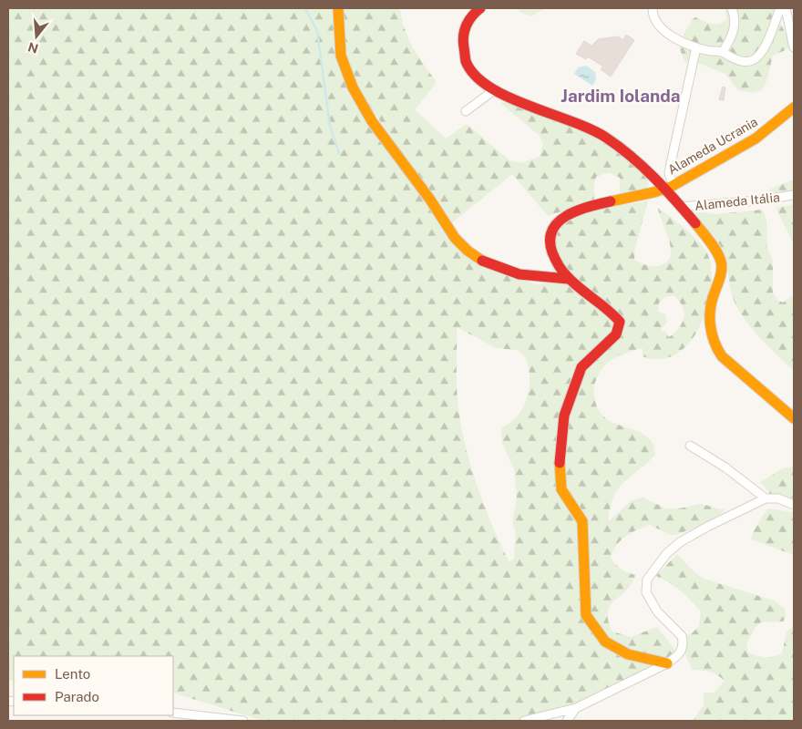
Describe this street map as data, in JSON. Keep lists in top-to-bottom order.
{
  "streets": {
    "street": ["Alameda Ucrania", "Alameda Itália"]
  },
  "districts": ["Jardim Iolanda"],
  "legend": ["Lento", "Parado"],
  "north": "bottom"
}
